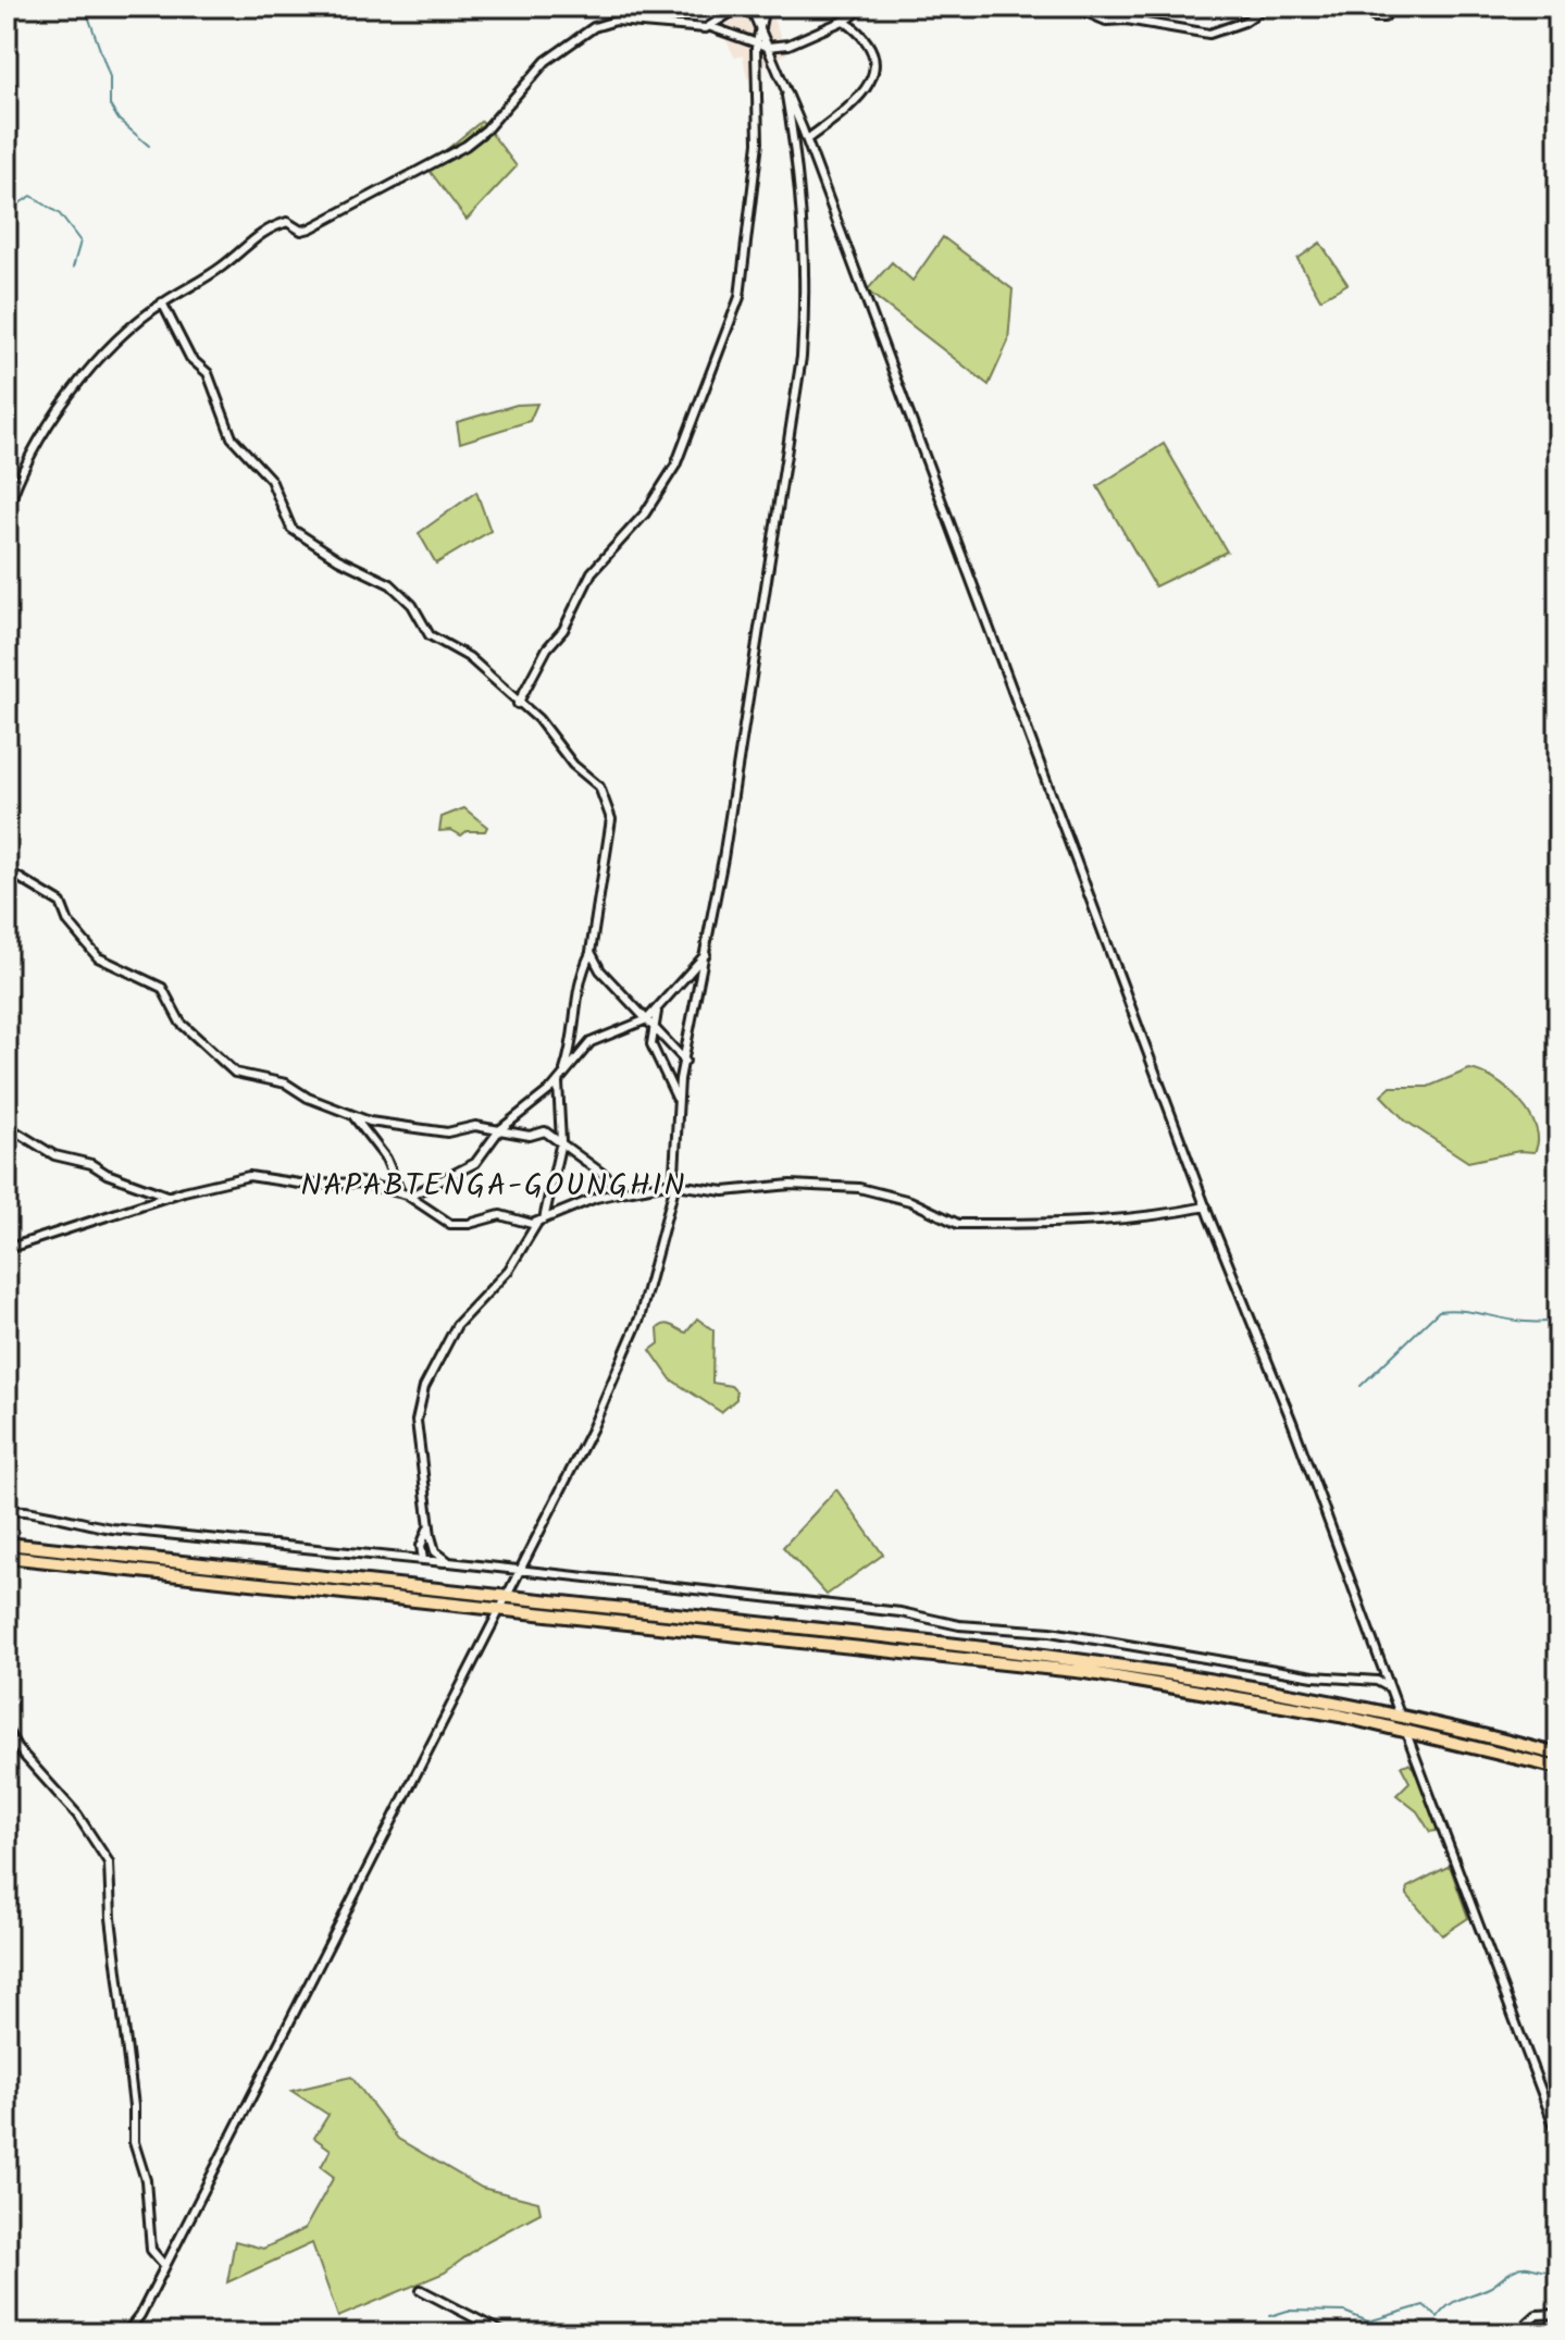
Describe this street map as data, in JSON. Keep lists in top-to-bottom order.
{
  "districts": ["NAPABTENGA-GOUNGHIN"]
}
